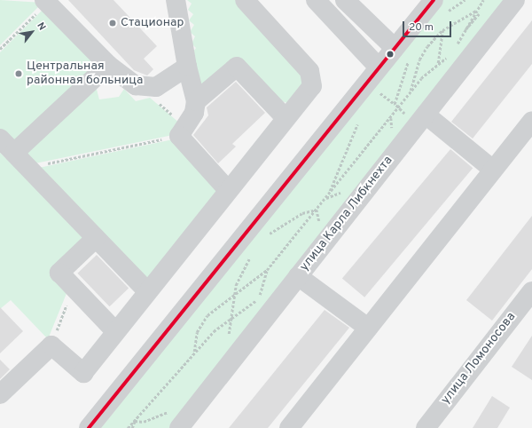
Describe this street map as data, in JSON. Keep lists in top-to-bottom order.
{
  "streets": {
    "street": ["улица Карла Либкнехта", "улица Ломоносова"]
  },
  "places": ["Стационар", "Центральная районная больница"],
  "scale_bar": "20 m",
  "north": "top right"
}
